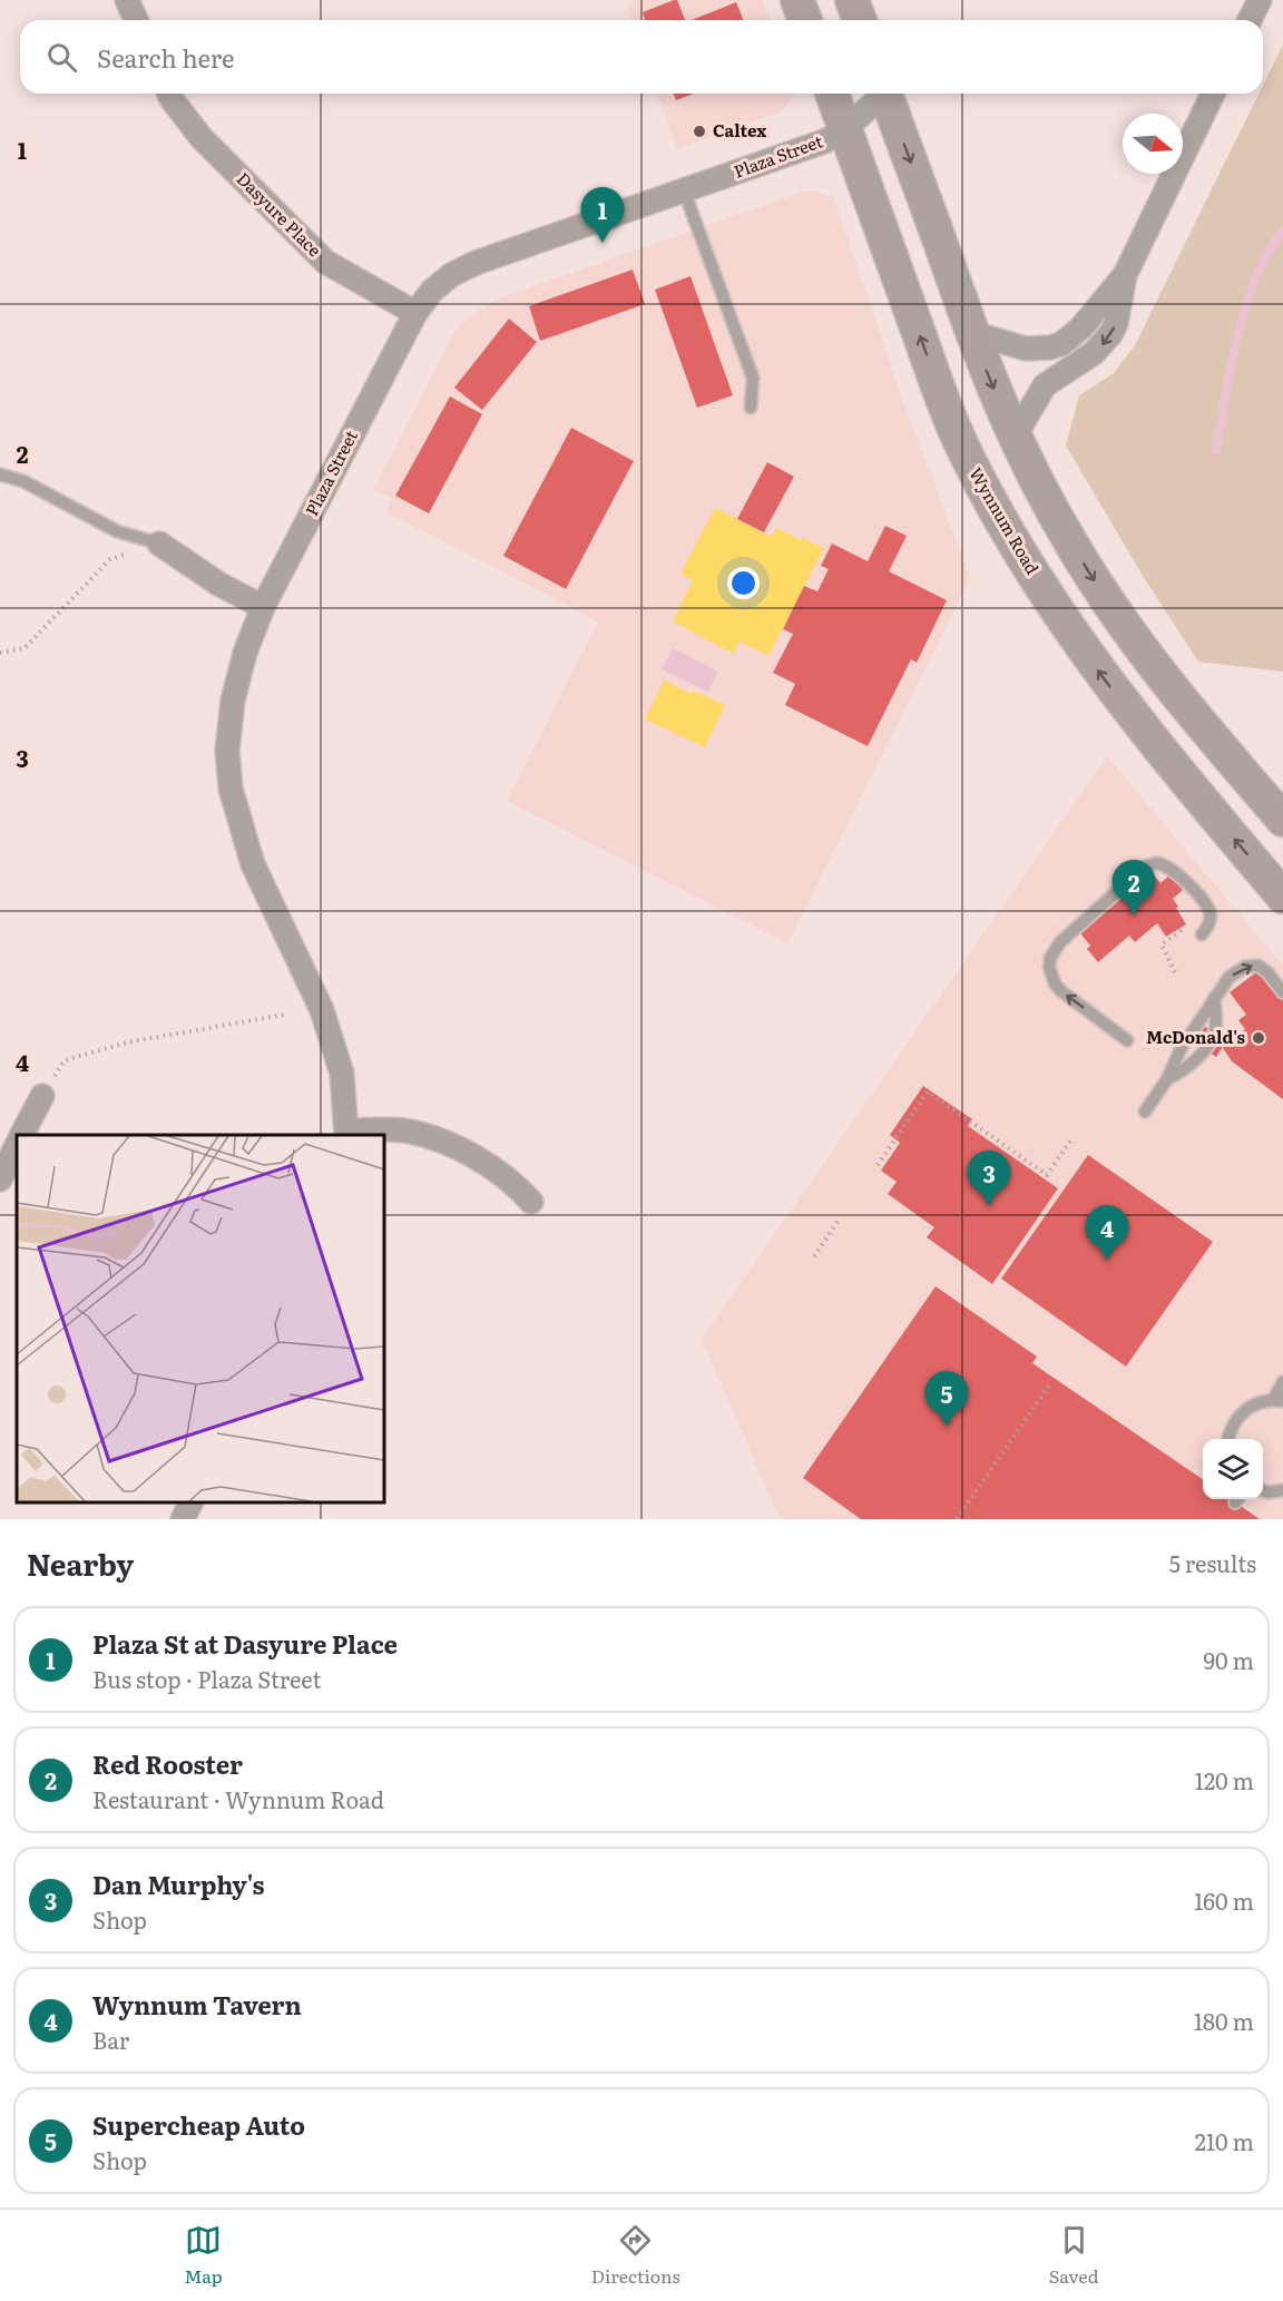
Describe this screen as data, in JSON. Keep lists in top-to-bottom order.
{
  "streets": {
    "main road": ["Wynnum Road"],
    "street": ["Plaza Street", "Dasyure Place"]
  },
  "crossings": [
    ["Plaza Street", "Dasyure Place"],
    ["Plaza Street", "Wynnum Road"]
  ],
  "places": ["Caltex", "McDonald's"],
  "north": "right",
  "page": {
    "search": "Search here",
    "pins": [
      "1",
      "2",
      "3",
      "4",
      "5"
    ],
    "heading": ["Nearby", "5 results"],
    "list": [
      {
        "mark": "1",
        "name": "Plaza St at Dasyure Place",
        "note": "Bus stop · Plaza Street",
        "value": "90 m"
      },
      {
        "mark": "2",
        "name": "Red Rooster",
        "note": "Restaurant · Wynnum Road",
        "value": "120 m"
      },
      {
        "mark": "3",
        "name": "Dan Murphy's",
        "note": "Shop",
        "value": "160 m"
      },
      {
        "mark": "4",
        "name": "Wynnum Tavern",
        "note": "Bar",
        "value": "180 m"
      },
      {
        "mark": "5",
        "name": "Supercheap Auto",
        "note": "Shop",
        "value": "210 m"
      }
    ],
    "nav": ["Map", "Directions", "Saved"]
  },
  "grid": {
    "rows": [
      "1",
      "2",
      "3",
      "4"
    ]
  }
}
